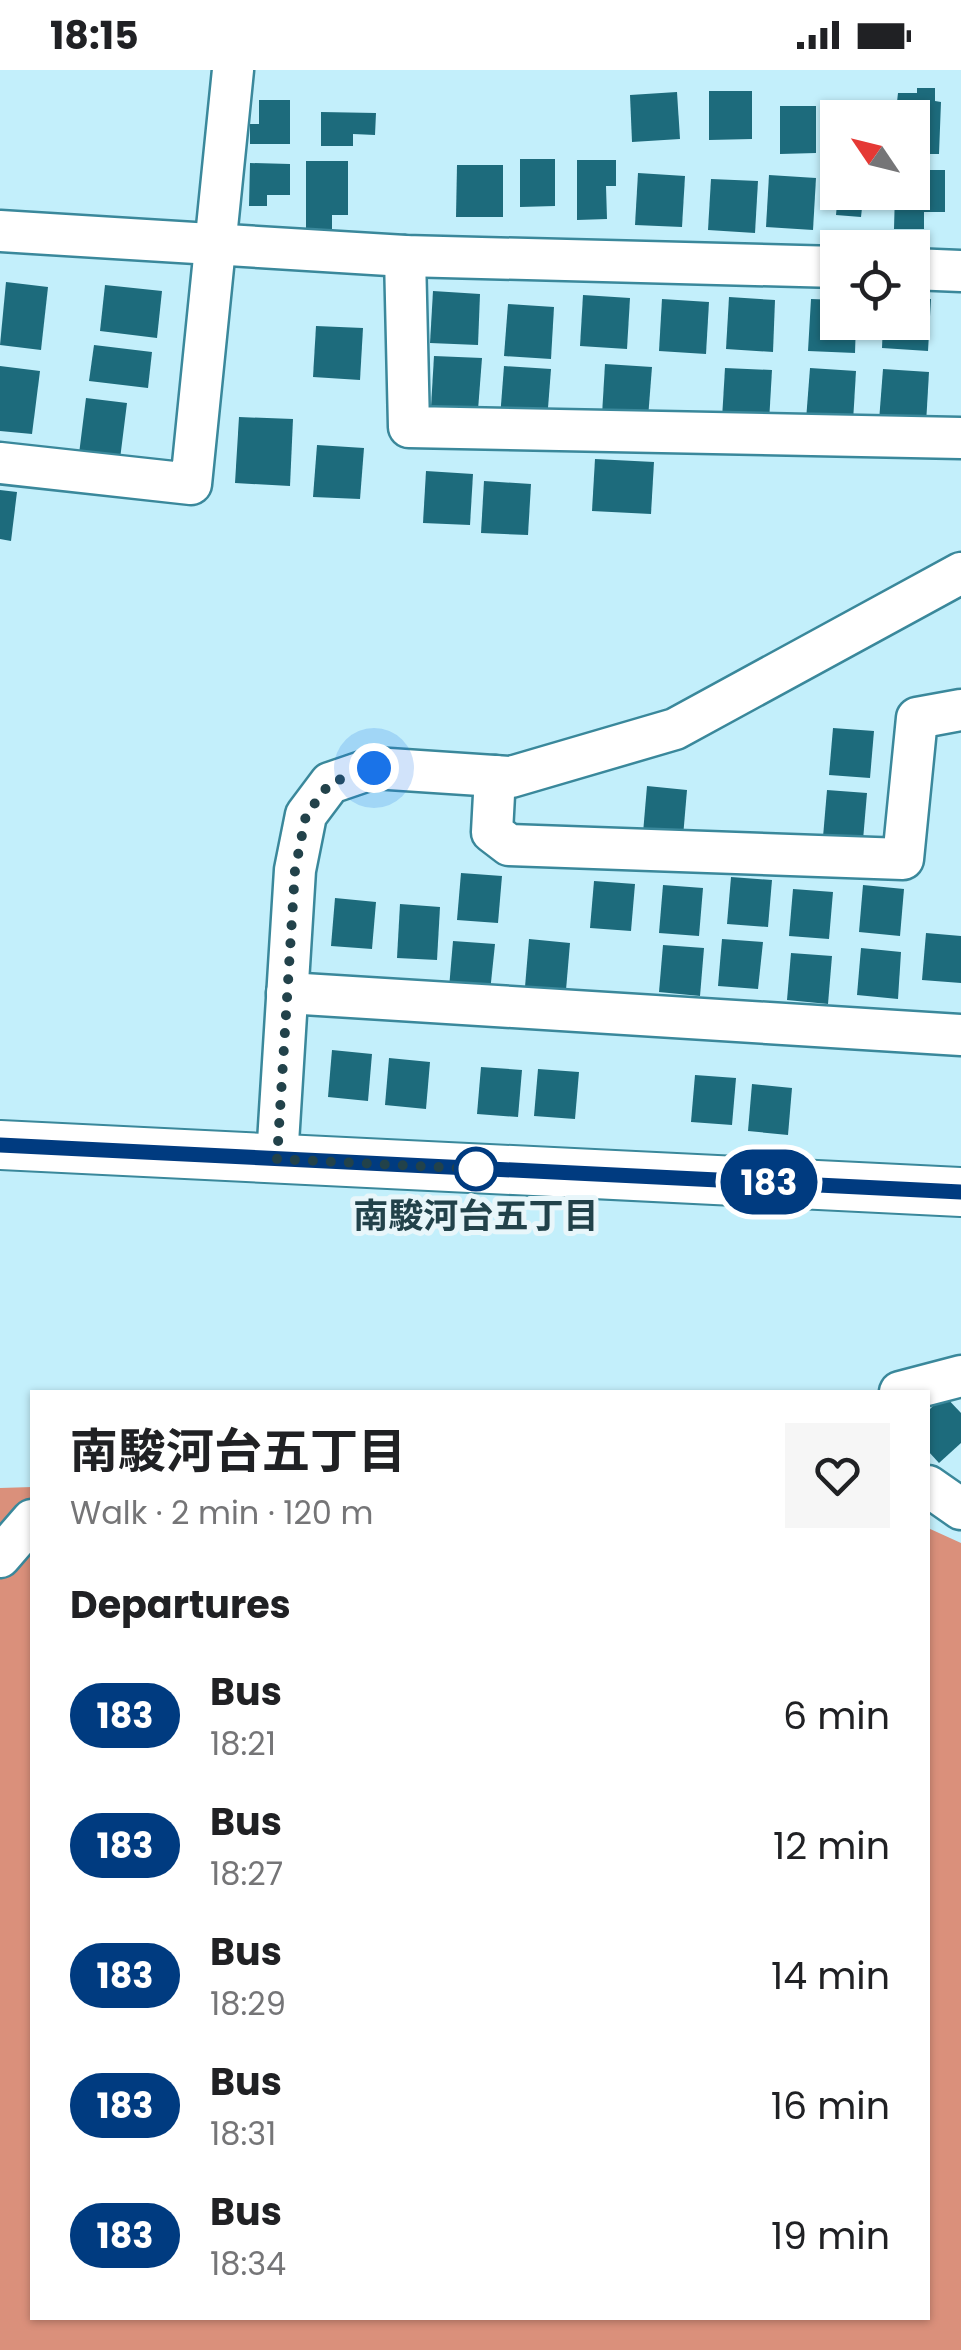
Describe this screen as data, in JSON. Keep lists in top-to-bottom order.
{
  "places": ["南駿河台五丁目"],
  "lines": ["bus line 183"],
  "north": "top left",
  "page": {
    "status": "18:15",
    "on_map": "183",
    "heading": [
      ["南駿河台五丁目", "Walk · 2 min · 120 m"],
      "Departures"
    ],
    "list": [
      {
        "mark": "183",
        "name": "Bus",
        "note": "18:21",
        "value": "6 min"
      },
      {
        "mark": "183",
        "name": "Bus",
        "note": "18:27",
        "value": "12 min"
      },
      {
        "mark": "183",
        "name": "Bus",
        "note": "18:29",
        "value": "14 min"
      },
      {
        "mark": "183",
        "name": "Bus",
        "note": "18:31",
        "value": "16 min"
      },
      {
        "mark": "183",
        "name": "Bus",
        "note": "18:34",
        "value": "19 min"
      }
    ]
  }
}
